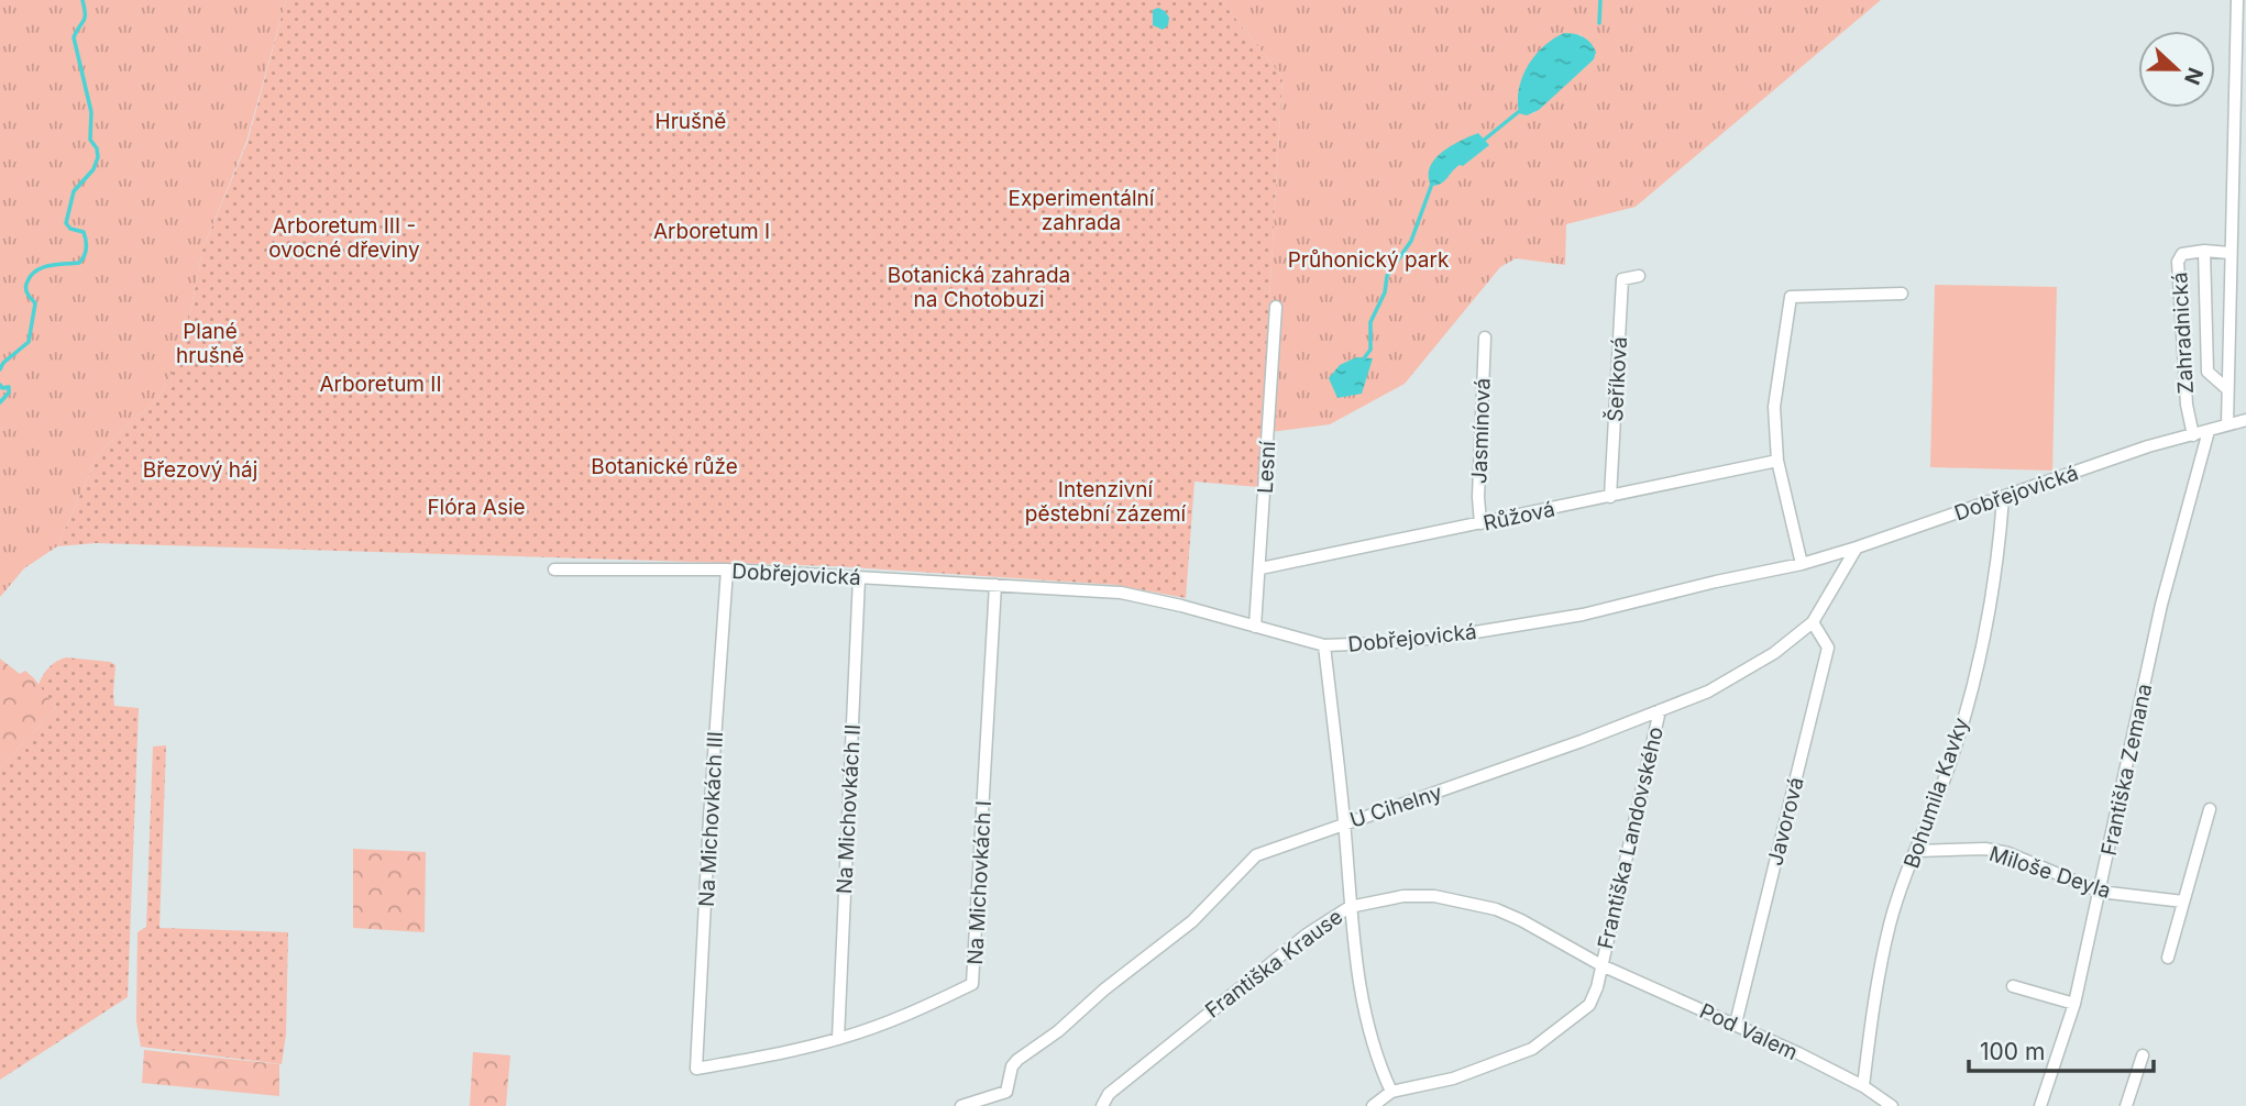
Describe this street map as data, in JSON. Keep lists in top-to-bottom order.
{
  "streets": {
    "street": [
      "Zahradnická",
      "Šeříková",
      "Jasmínová",
      "Lesní",
      "Dobřejovická",
      "Růžová",
      "Františka Zemana",
      "Bohumila Kavky",
      "U Cihelny",
      "Na Michovkách Ⅱ",
      "Na Michovkách Ⅲ",
      "Javorová",
      "Františka Landovského",
      "Miloše Deyla",
      "Na Michovkách Ⅰ",
      "Františka Krause",
      "Pod Valem"
    ]
  },
  "crossings": [
    ["Zahradnická", "Dobřejovická"],
    ["Šeříková", "Růžová"],
    ["Jasmínová", "Růžová"],
    ["Lesní", "Dobřejovická"],
    ["Lesní", "Růžová"],
    ["Dobřejovická", "Františka Zemana"],
    ["Dobřejovická", "Bohumila Kavky"],
    ["Dobřejovická", "U Cihelny"],
    ["Dobřejovická", "Na Michovkách Ⅱ"],
    ["Dobřejovická", "Na Michovkách Ⅲ"],
    ["Dobřejovická", "Na Michovkách Ⅰ"],
    ["Františka Zemana", "Miloše Deyla"],
    ["Bohumila Kavky", "Miloše Deyla"],
    ["Bohumila Kavky", "Pod Valem"],
    ["U Cihelny", "Javorová"],
    ["U Cihelny", "Františka Landovského"],
    ["Na Michovkách Ⅱ", "Na Michovkách Ⅰ"],
    ["Na Michovkách Ⅲ", "Na Michovkách Ⅰ"],
    ["Javorová", "Pod Valem"],
    ["Františka Landovského", "Františka Krause"],
    ["Františka Landovského", "Pod Valem"],
    ["Františka Krause", "Pod Valem"]
  ],
  "parks": [
    "Hrušně",
    "Experimentální zahrada",
    "Arboretum III - ovocné dřeviny",
    "Arboretum I",
    "Průhonický park",
    "Botanická zahrada na Chotobuzi",
    "Plané hrušně",
    "Arboretum II",
    "Botanické růže",
    "Březový háj",
    "Intenzivní pěstební zázemí",
    "Flóra Asie"
  ],
  "scale_bar": "100 m",
  "north": "right"
}
